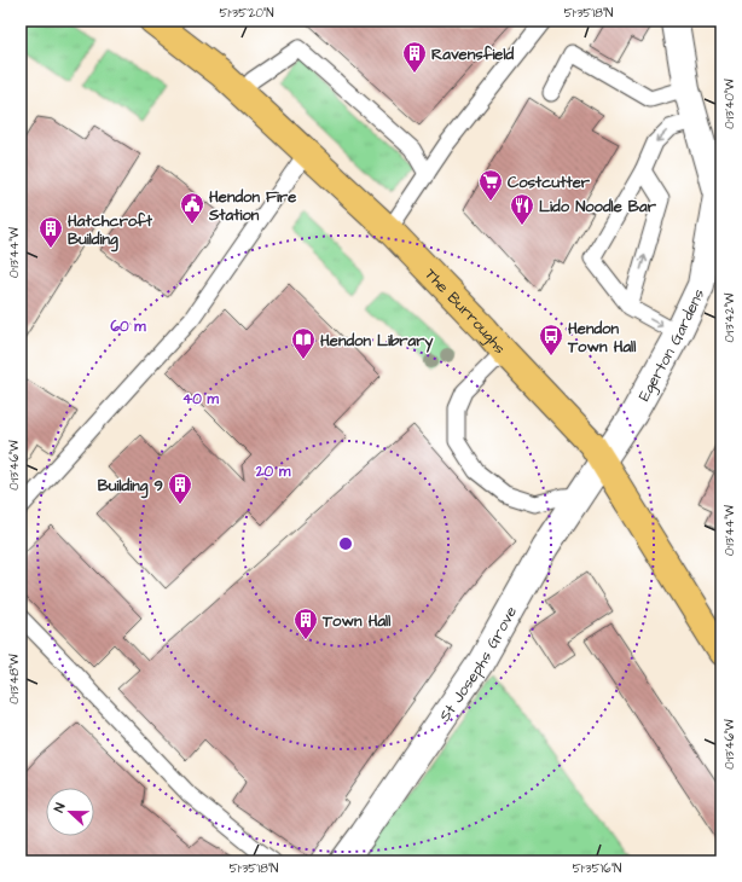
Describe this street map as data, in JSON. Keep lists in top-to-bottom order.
{
  "streets": {
    "main road": ["The Burroughs"],
    "street": ["Egerton Gardens", "St Josephs Grove"]
  },
  "crossings": [
    ["The Burroughs", "Egerton Gardens"],
    ["The Burroughs", "St Josephs Grove"],
    ["Egerton Gardens", "St Josephs Grove"]
  ],
  "places": {
    "building": [
      "Ravensfield",
      "Hatchcroft Building",
      "Building 9",
      "Town Hall"
    ],
    "supermarket": ["Costcutter"],
    "public building": ["Hendon Fire Station"],
    "restaurant": ["Lido Noodle Bar"],
    "bus stop": ["Hendon Town Hall"],
    "library": ["Hendon Library"]
  },
  "north": "left",
  "coordinates": [
    "51°35'20\"N",
    "51°35'18\"N",
    "0°13'40\"W",
    "0°13'44\"W",
    "0°13'42\"W",
    "0°13'46\"W",
    "0°13'48\"W",
    "51°35'16\"N"
  ],
  "rings": ["60 m", "40 m", "20 m"]
}
